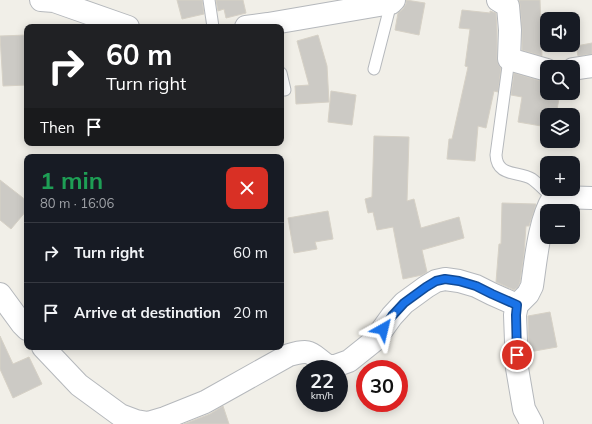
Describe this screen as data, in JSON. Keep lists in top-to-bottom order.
{
  "page": {
    "map_buttons": ["+", "−"],
    "turn": ["60 m", "Turn right"],
    "then": "Then",
    "heading": ["1 min", "80 m · 16:06"],
    "list": [
      {
        "name": "Turn right",
        "value": "60 m"
      },
      {
        "name": "Arrive at destination",
        "value": "20 m"
      }
    ],
    "speed": "22 km/h",
    "limit": "30"
  }
}
